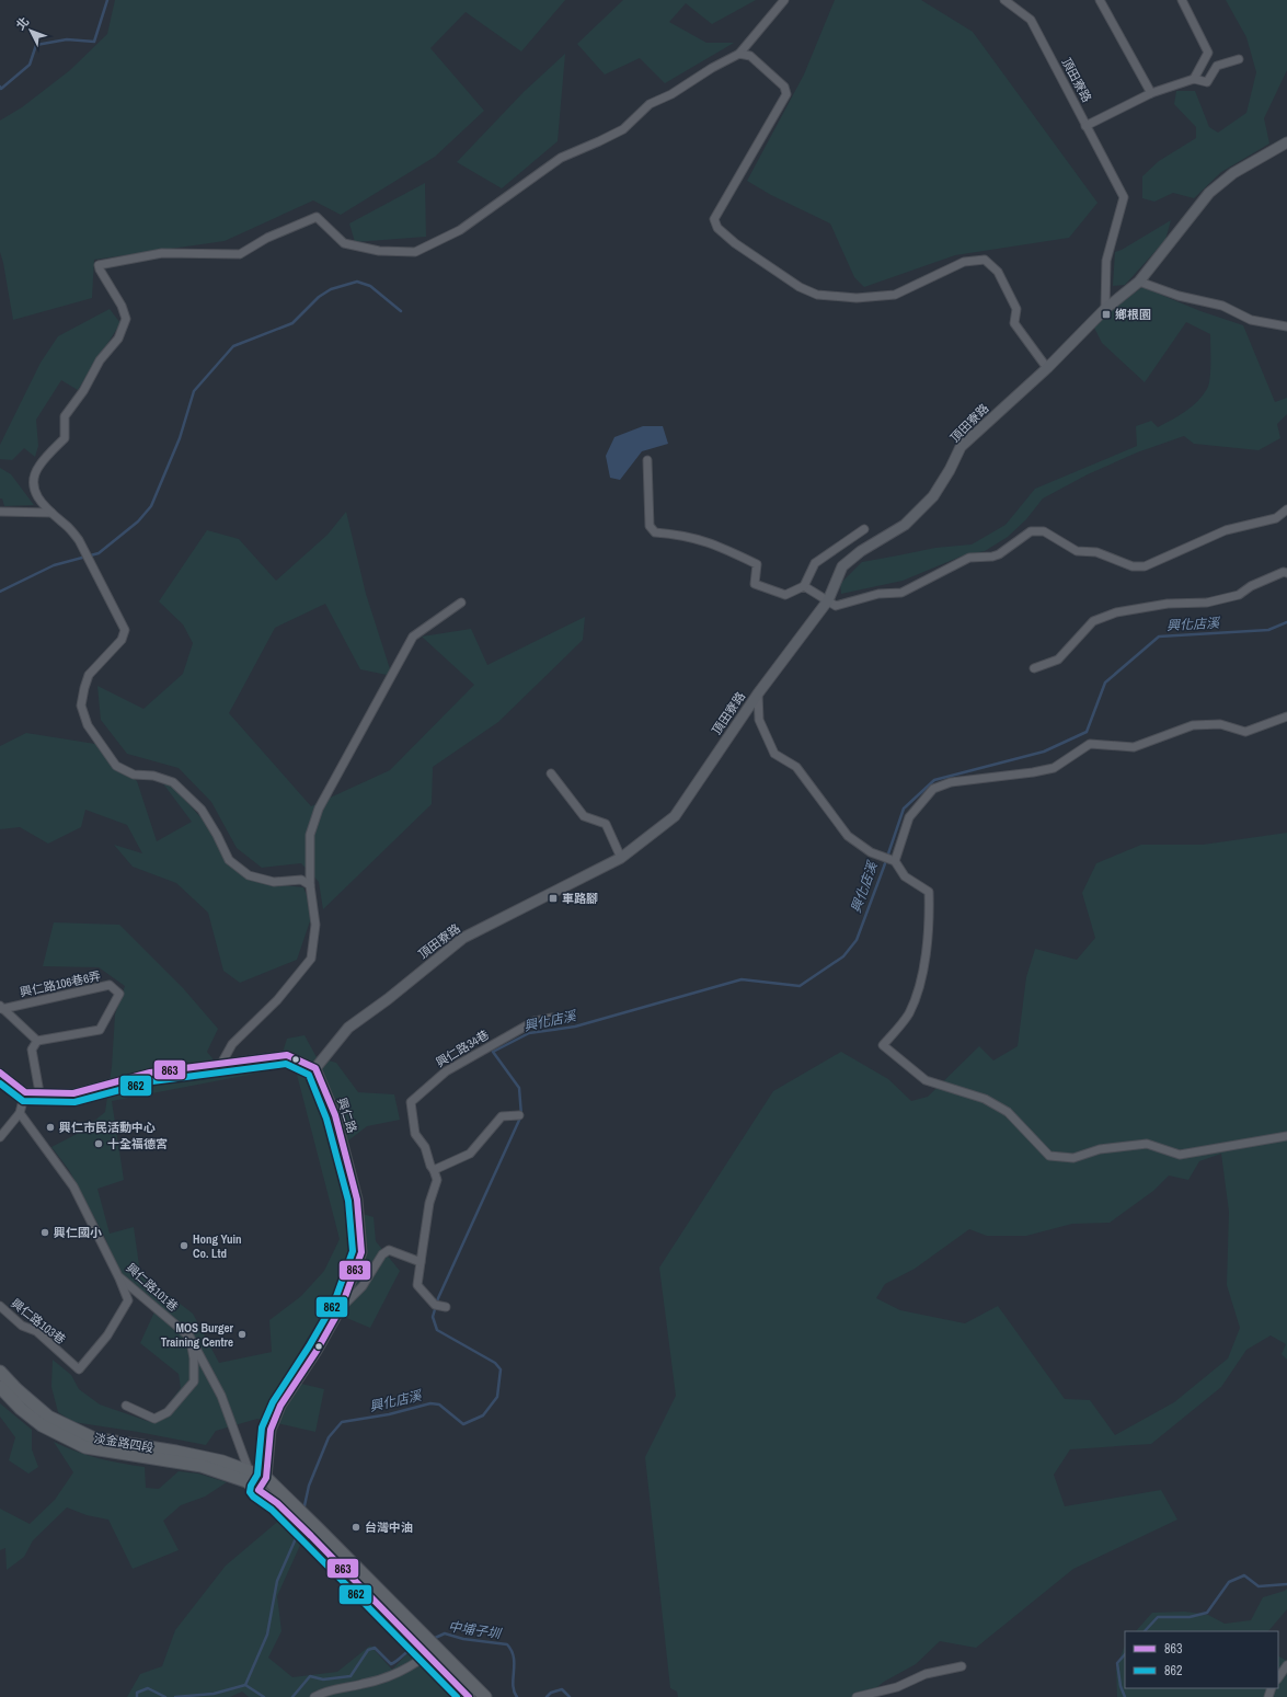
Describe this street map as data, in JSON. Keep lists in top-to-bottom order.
{
  "streets": {
    "main road": ["淡金路四段"],
    "street": [
      "頂田寮路",
      "興仁路106巷6弄",
      "興仁路34巷",
      "興仁路",
      "興仁路101巷",
      "興仁路103巷"
    ]
  },
  "crossings": [
    ["頂田寮路", "興仁路"],
    ["興仁路", "淡金路四段"],
    ["興仁路101巷", "興仁路103巷"],
    ["興仁路101巷", "淡金路四段"]
  ],
  "water": ["興化店溪", "中埔子圳"],
  "places": {
    "transit": ["鄉根園", "車路腳"],
    "other": [
      "興仁市民活動中心",
      "十全福德宮",
      "興仁國小",
      "Hong Yuin Co. Ltd",
      "MOS Burger Training Centre",
      "台灣中油"
    ]
  },
  "lines": ["transit line 863", "transit line 862"],
  "legend": ["863", "862"],
  "north": "top left"
}
